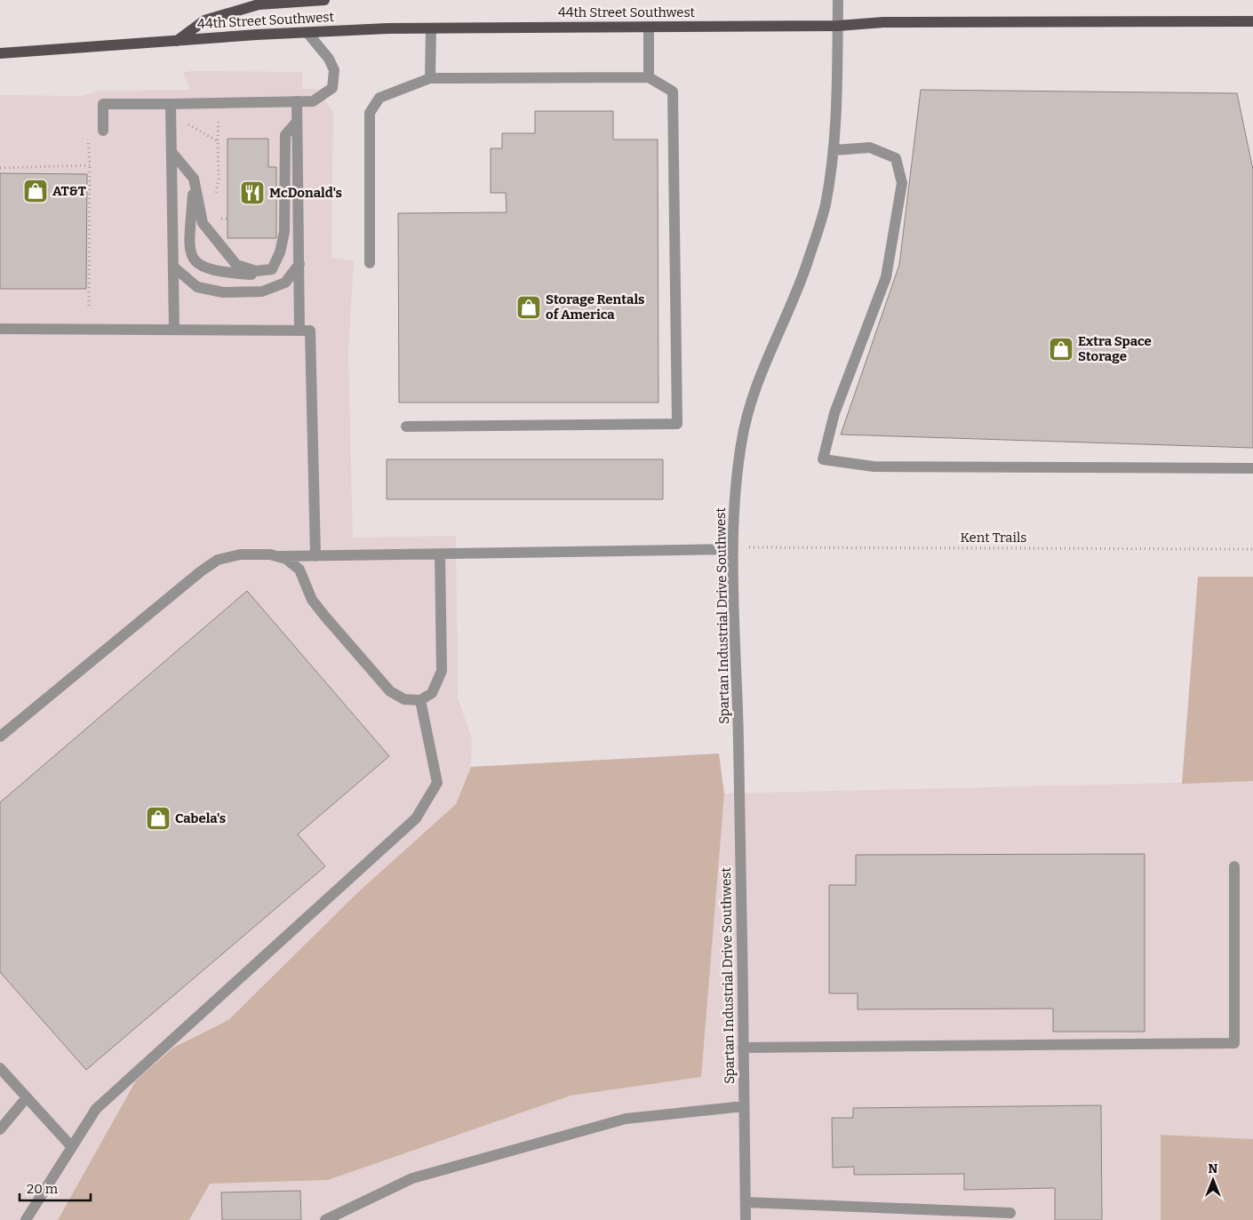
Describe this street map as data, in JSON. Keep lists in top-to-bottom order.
{
  "streets": {
    "main road": ["44th Street Southwest"],
    "street": ["Spartan Industrial Drive Southwest"],
    "path": ["Kent Trails"]
  },
  "crossings": [
    ["44th Street Southwest", "Spartan Industrial Drive Southwest"],
    ["Kent Trails", "Spartan Industrial Drive Southwest"]
  ],
  "places": {
    "shop": [
      "AT&T",
      "Storage Rentals of America",
      "Extra Space Storage",
      "Cabela's"
    ],
    "restaurant": ["McDonald's"]
  },
  "scale_bar": "20 m",
  "north": "top"
}
